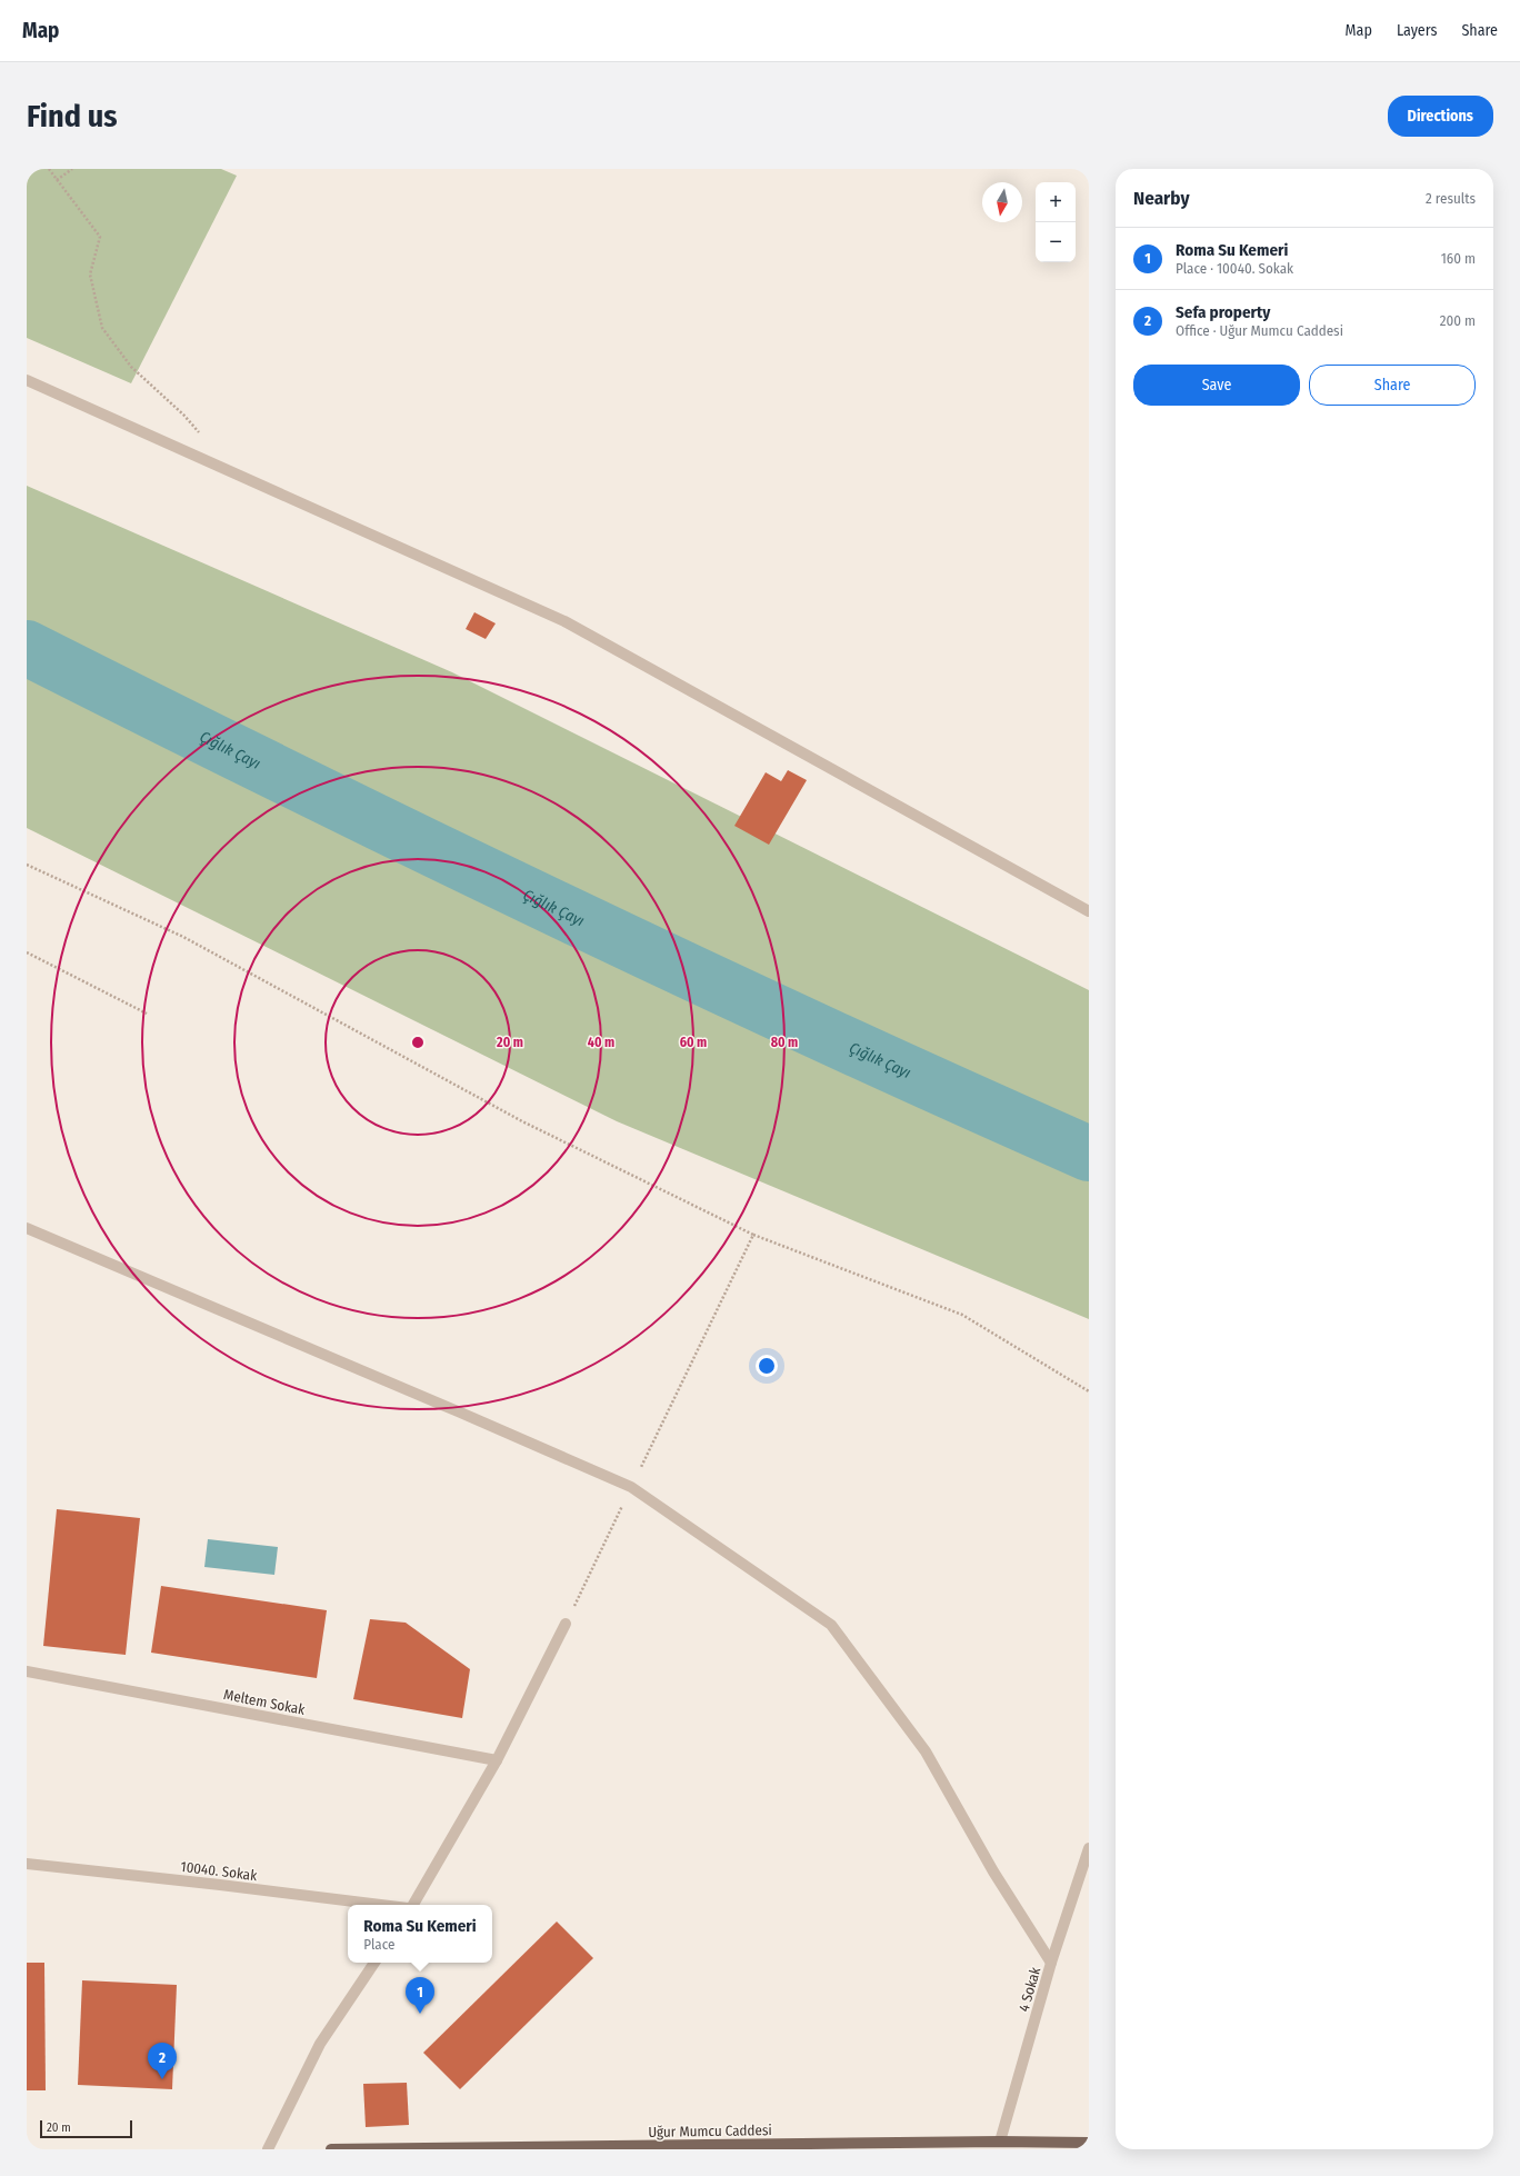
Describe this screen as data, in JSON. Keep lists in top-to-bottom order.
{
  "streets": {
    "main road": ["Uğur Mumcu Caddesi"],
    "street": ["Meltem Sokak", "10040. Sokak", "4 Sokak"]
  },
  "crossings": [
    ["4 Sokak", "Uğur Mumcu Caddesi"]
  ],
  "water": ["Çığlık Çayı"],
  "scale_bar": "20 m",
  "north": "bottom",
  "page": {
    "header": "Map",
    "nav": ["Map", "Layers", "Share"],
    "buttons": [
      "Directions",
      ["Save", "Share"]
    ],
    "title": "Find us",
    "heading": ["Nearby", "2 results"],
    "map_buttons": ["+", "−"],
    "list": [
      {
        "mark": "1",
        "name": "Roma Su Kemeri",
        "note": "Place · 10040. Sokak",
        "value": "160 m"
      },
      {
        "mark": "2",
        "name": "Sefa property",
        "note": "Office · Uğur Mumcu Caddesi",
        "value": "200 m"
      }
    ],
    "popup": ["Roma Su Kemeri", "Place"],
    "pins": ["1", "2"],
    "scale": "20 m"
  },
  "rings": [
    "20 m",
    "40 m",
    "60 m",
    "80 m"
  ]
}
